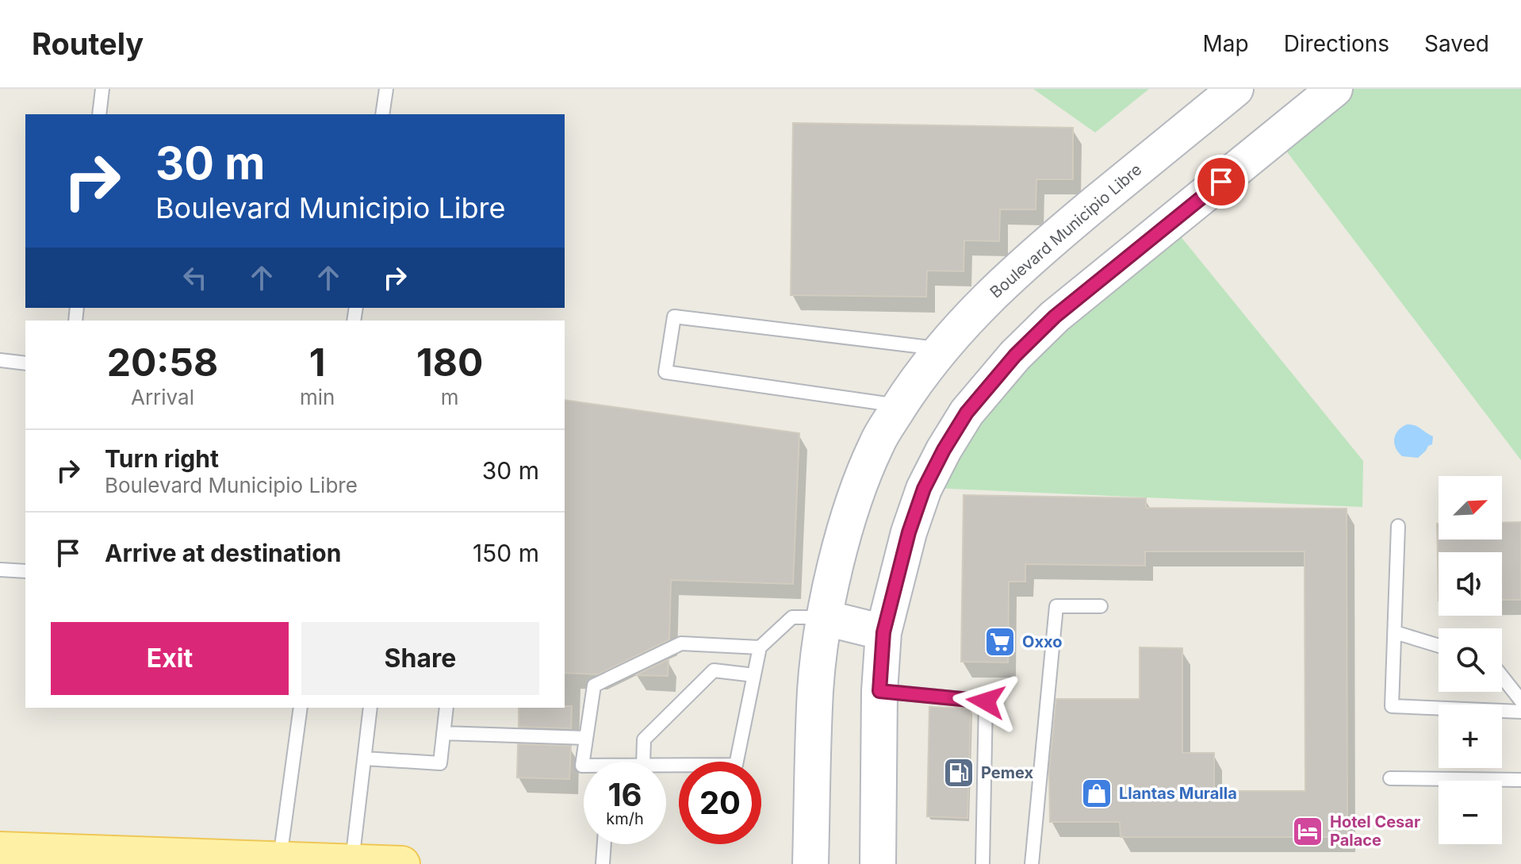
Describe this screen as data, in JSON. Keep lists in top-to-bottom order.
{
  "streets": {
    "main road": ["Boulevard Municipio Libre"]
  },
  "places": {
    "supermarket": ["Oxxo"],
    "fuel station": ["Pemex"],
    "shop": ["Llantas Muralla"],
    "hotel": ["Hotel Cesar Palace"]
  },
  "north": "top right",
  "page": {
    "header": "Routely",
    "nav": ["Map", "Directions", "Saved"],
    "turn": ["30 m", "Boulevard Municipio Libre"],
    "eta": [
      "20:58",
      "Arrival",
      "1",
      "min",
      "180",
      "m"
    ],
    "list": [
      {
        "name": "Turn right",
        "note": "Boulevard Municipio Libre",
        "value": "30 m"
      },
      {
        "name": "Arrive at destination",
        "value": "150 m"
      }
    ],
    "map_buttons": ["+", "−"],
    "buttons": ["Exit", "Share"],
    "speed": "16 km/h",
    "limit": "20"
  }
}
